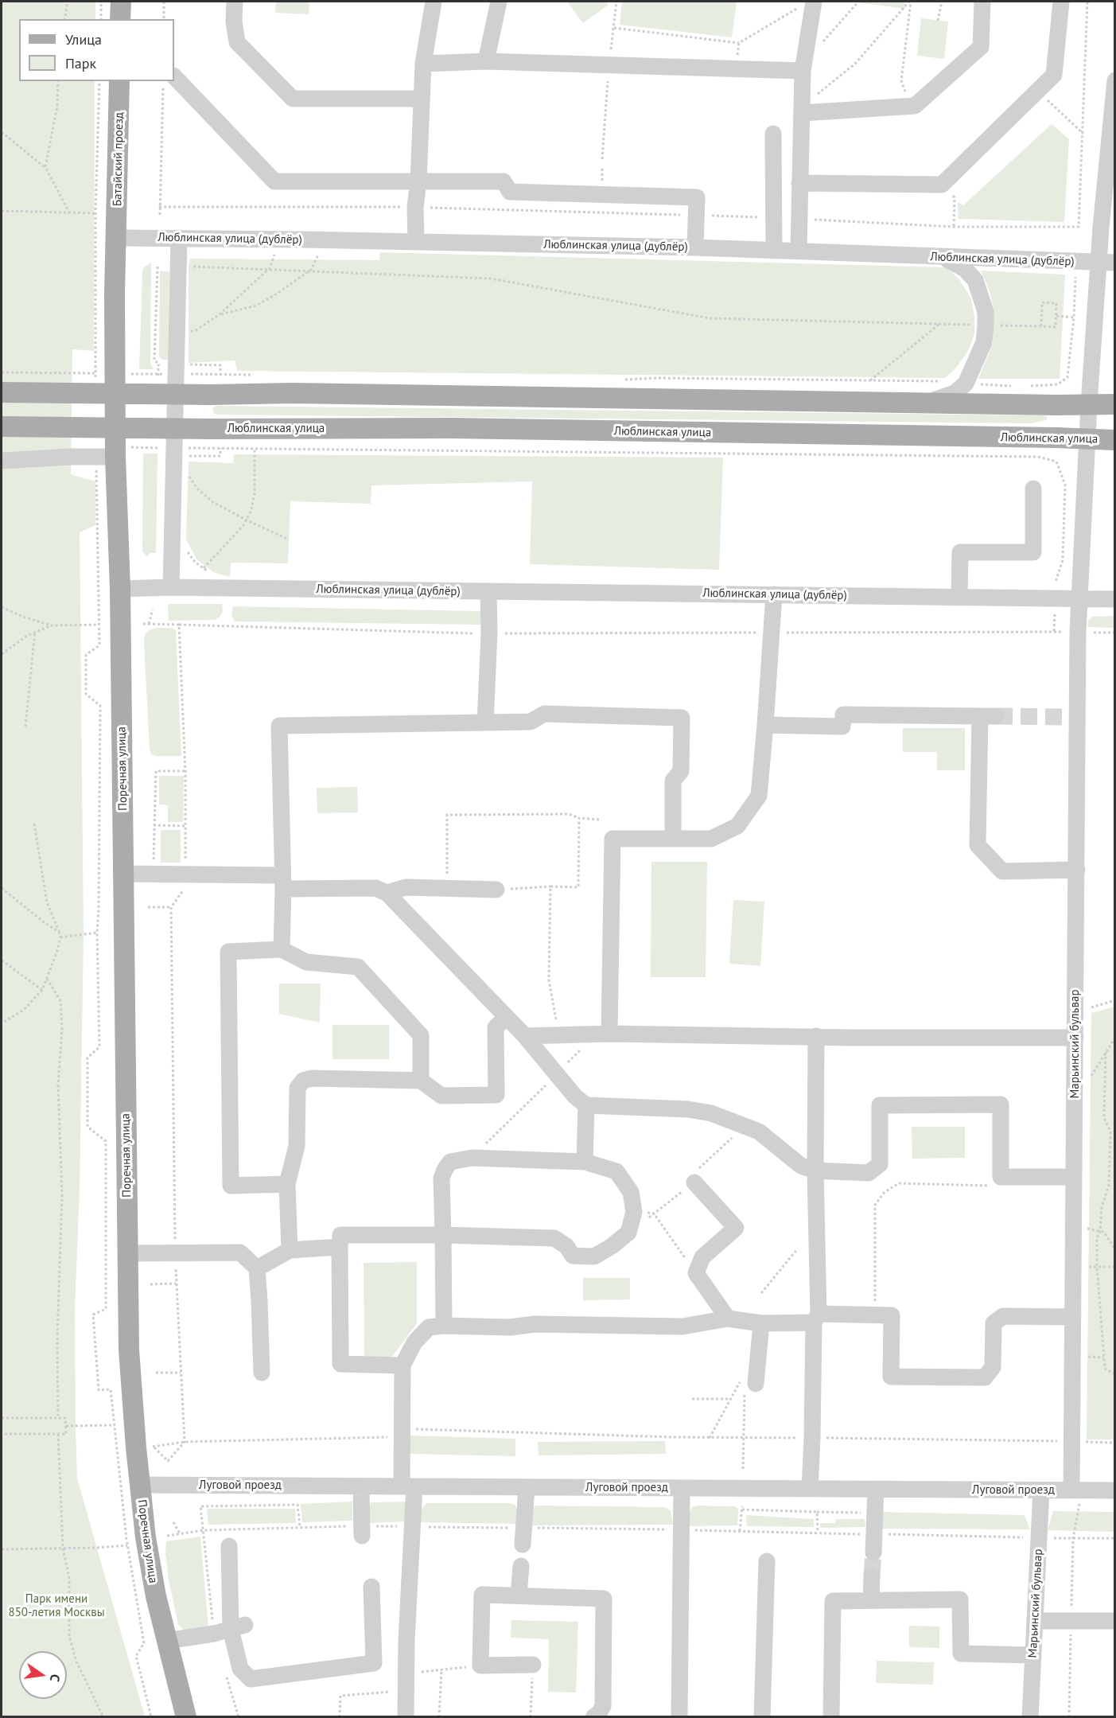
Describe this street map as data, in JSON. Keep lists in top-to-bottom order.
{
  "streets": {
    "main road": ["Батайский проезд", "Люблинская улица", "Поречная улица"],
    "street": ["Люблинская улица (дублёр)", "Марьинский бульвар", "Луговой проезд"]
  },
  "crossings": [
    ["Батайский проезд", "Люблинская улица (дублёр)"],
    ["Батайский проезд", "Поречная улица"],
    ["Люблинская улица (дублёр)", "Поречная улица"],
    ["Люблинская улица (дублёр)", "Марьинский бульвар"],
    ["Люблинская улица", "Марьинский бульвар"],
    ["Поречная улица", "Луговой проезд"],
    ["Марьинский бульвар", "Луговой проезд"]
  ],
  "parks": ["Парк имени 850-летия Москвы"],
  "legend": ["Улица", "Парк"],
  "north": "right"
}
